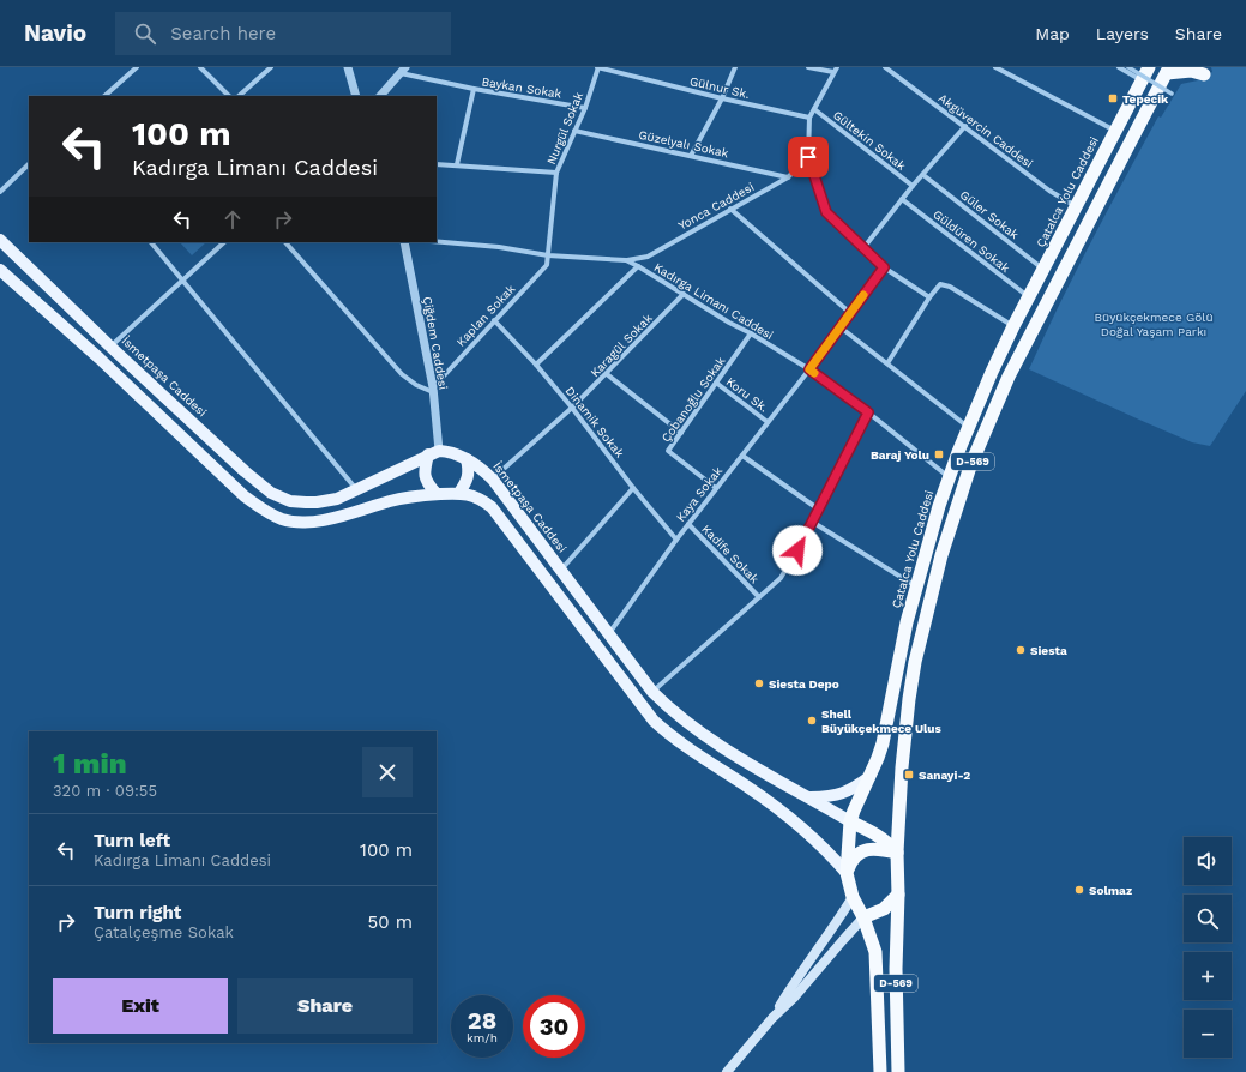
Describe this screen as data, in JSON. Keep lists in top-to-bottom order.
{
  "streets": {
    "highway": ["Çatalca Yolu Caddesi", "D-569"],
    "main road": ["İsmetpaşa Caddesi"],
    "street": [
      "Baykan Sokak",
      "Gülnur Sk.",
      "Nurgül Sokak",
      "Akgüvercin Caddesi",
      "Gültekin Sokak",
      "Güzelyalı Sokak",
      "Yonca Caddesi",
      "Güler Sokak",
      "Güldüren Sokak",
      "Kadırga Limanı Caddesi",
      "Kaplan Sokak",
      "Çiğdem Caddesi",
      "Karagül Sokak",
      "Koru Sk.",
      "Çobanoğlu Sokak",
      "Dinamik Sokak",
      "Kaya Sokak",
      "Kadife Sokak"
    ]
  },
  "crossings": [
    ["Baykan Sokak", "Nurgül Sokak"],
    ["Gülnur Sk.", "Nurgül Sokak"],
    ["Nurgül Sokak", "Güzelyalı Sokak"],
    ["Nurgül Sokak", "Kadırga Limanı Caddesi"],
    ["Nurgül Sokak", "Kaplan Sokak"],
    ["Akgüvercin Caddesi", "Çatalca Yolu Caddesi"],
    ["Güzelyalı Sokak", "Yonca Caddesi"],
    ["Çatalca Yolu Caddesi", "Güler Sokak"],
    ["Çatalca Yolu Caddesi", "Güldüren Sokak"],
    ["Çatalca Yolu Caddesi", "Kadırga Limanı Caddesi"],
    ["Çatalca Yolu Caddesi", "İsmetpaşa Caddesi"],
    ["Çatalca Yolu Caddesi", "D-569"],
    ["Yonca Caddesi", "Kadırga Limanı Caddesi"],
    ["Kadırga Limanı Caddesi", "Kaplan Sokak"],
    ["Kadırga Limanı Caddesi", "Karagül Sokak"],
    ["Kadırga Limanı Caddesi", "Çobanoğlu Sokak"],
    ["Kadırga Limanı Caddesi", "Kaya Sokak"],
    ["Kaplan Sokak", "Çiğdem Caddesi"],
    ["Kaplan Sokak", "Dinamik Sokak"],
    ["Çiğdem Caddesi", "İsmetpaşa Caddesi"],
    ["Karagül Sokak", "İsmetpaşa Caddesi"],
    ["Karagül Sokak", "Dinamik Sokak"],
    ["İsmetpaşa Caddesi", "Kaya Sokak"],
    ["Koru Sk.", "Çobanoğlu Sokak"],
    ["Koru Sk.", "Kaya Sokak"],
    ["Çobanoğlu Sokak", "Kaya Sokak"],
    ["Dinamik Sokak", "Kaya Sokak"],
    ["Kaya Sokak", "Kadife Sokak"]
  ],
  "parks": ["Büyükçekmece Gölü Doğal Yaşam Parkı"],
  "places": {
    "transit": ["Tepecik", "Baraj Yolu", "Sanayi-2"],
    "other": [
      "Siesta",
      "Siesta Depo",
      "Shell Büyükçekmece Ulus",
      "Solmaz"
    ]
  },
  "page": {
    "header": "Navio",
    "search": "Search here",
    "nav": ["Map", "Layers", "Share"],
    "turn": ["100 m", "Kadırga Limanı Caddesi"],
    "heading": ["1 min", "320 m · 09:55"],
    "list": [
      {
        "name": "Turn left",
        "note": "Kadırga Limanı Caddesi",
        "value": "100 m"
      },
      {
        "name": "Turn right",
        "note": "Çatalçeşme Sokak",
        "value": "50 m"
      }
    ],
    "map_buttons": ["+", "−"],
    "buttons": ["Exit", "Share"],
    "speed": "28 km/h",
    "limit": "30"
  }
}
